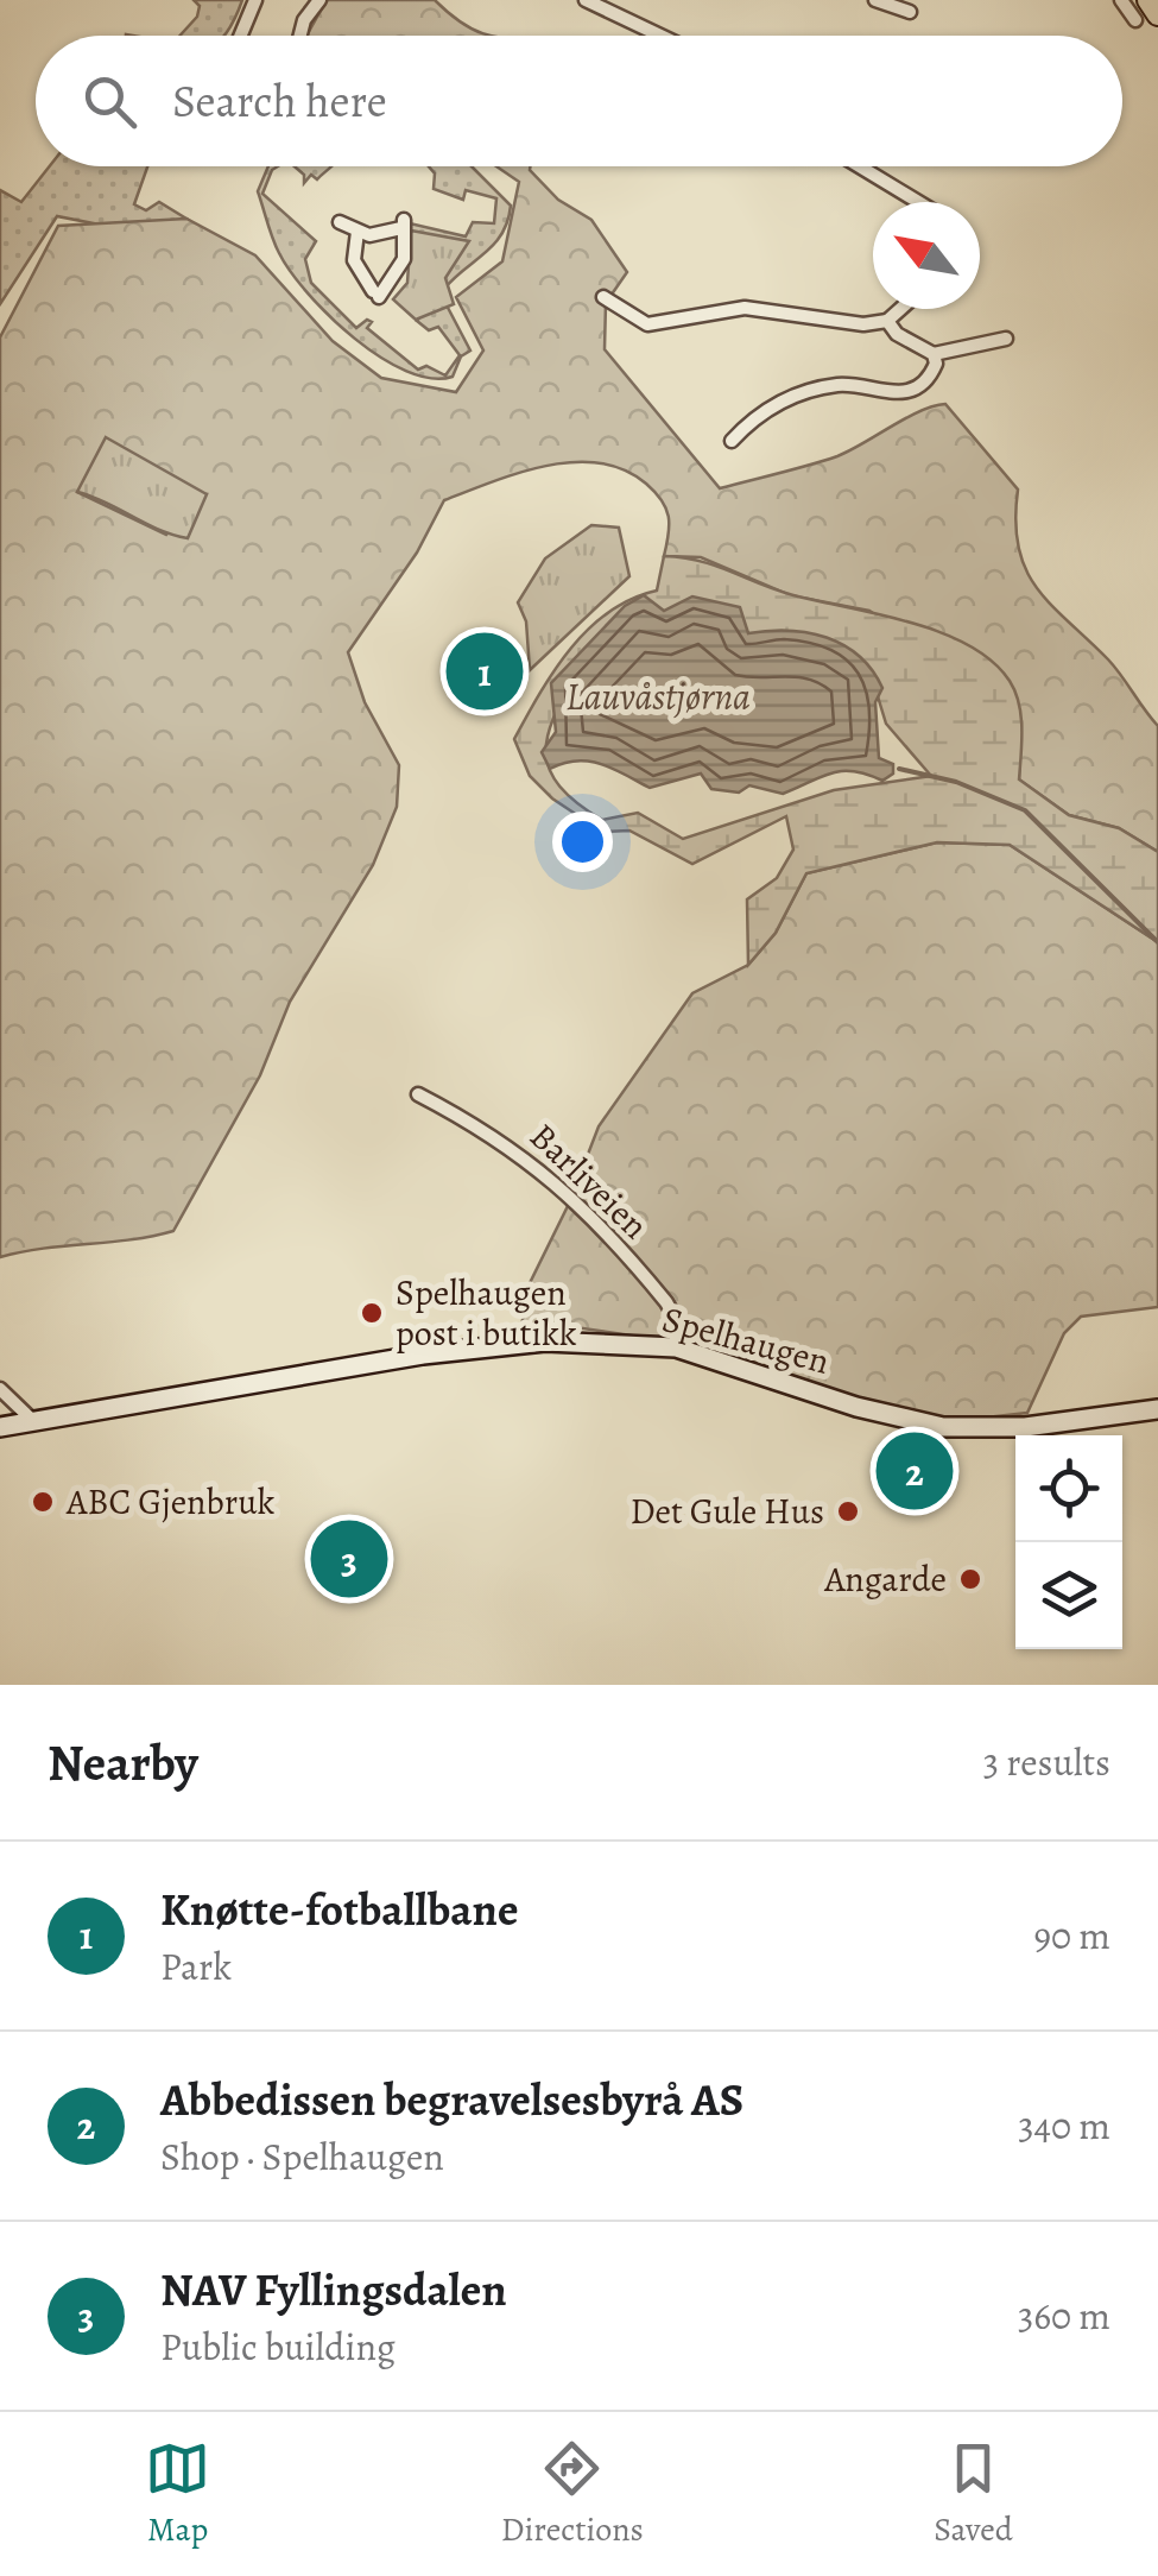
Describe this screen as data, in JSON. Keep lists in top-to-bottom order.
{
  "streets": {
    "main road": ["Spelhaugen"],
    "street": ["Barliveien"]
  },
  "crossings": [
    ["Barliveien", "Spelhaugen"]
  ],
  "water": ["Lauvåstjørna"],
  "places": [
    "Spelhaugen post i butikk",
    "ABC Gjenbruk",
    "Det Gule Hus",
    "Angarde"
  ],
  "north": "top left",
  "page": {
    "search": "Search here",
    "pins": ["1", "2", "3"],
    "heading": ["Nearby", "3 results"],
    "list": [
      {
        "mark": "1",
        "name": "Knøtte-fotballbane",
        "note": "Park",
        "value": "90 m"
      },
      {
        "mark": "2",
        "name": "Abbedissen begravelsesbyrå AS",
        "note": "Shop · Spelhaugen",
        "value": "340 m"
      },
      {
        "mark": "3",
        "name": "NAV Fyllingsdalen",
        "note": "Public building",
        "value": "360 m"
      }
    ],
    "nav": ["Map", "Directions", "Saved"]
  }
}
